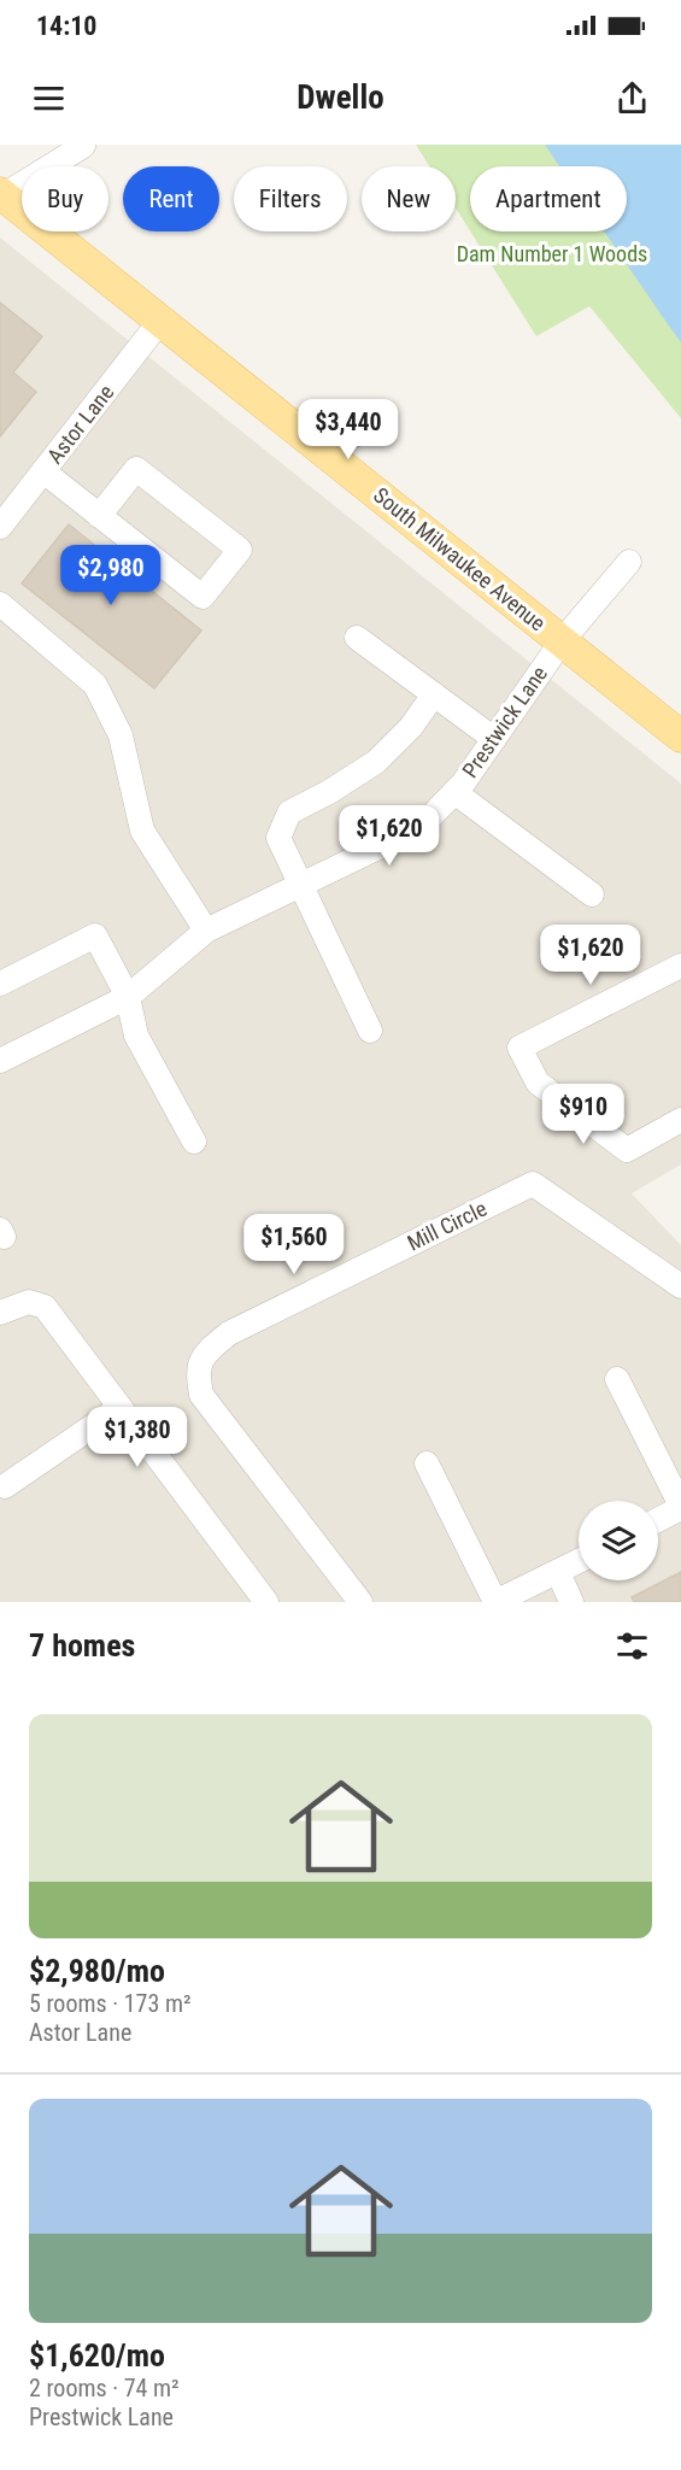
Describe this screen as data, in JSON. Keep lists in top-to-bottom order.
{
  "streets": {
    "main road": ["South Milwaukee Avenue"],
    "street": ["Astor Lane", "Prestwick Lane", "Mill Circle"]
  },
  "crossings": [
    ["Astor Lane", "South Milwaukee Avenue"],
    ["South Milwaukee Avenue", "Prestwick Lane"]
  ],
  "parks": ["Dam Number 1 Woods"],
  "page": {
    "status": "14:10",
    "header": "Dwello",
    "chip": [
      "Buy",
      "Rent",
      "Filters",
      "New",
      "Apartment"
    ],
    "price": [
      "$3,440",
      "$2,980",
      "$1,620",
      "$1,620",
      "$910",
      "$1,560",
      "$1,380"
    ],
    "heading": "7 homes",
    "list": [
      {
        "name": "$2,980/mo",
        "note": "5 rooms · 173 m² · Astor Lane"
      },
      {
        "name": "$1,620/mo",
        "note": "2 rooms · 74 m² · Prestwick Lane"
      }
    ]
  }
}
